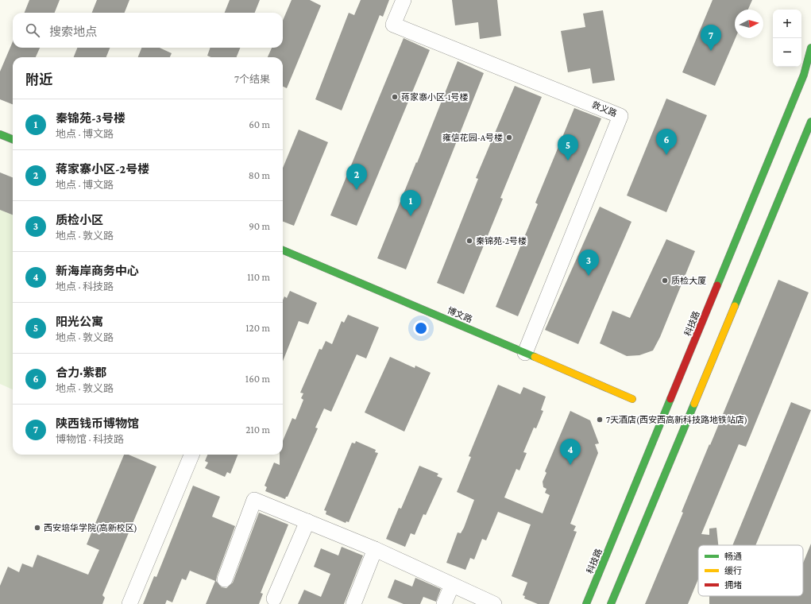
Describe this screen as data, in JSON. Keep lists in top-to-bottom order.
{
  "streets": {
    "main road": ["博文路", "科技路"],
    "street": ["敦义路"]
  },
  "crossings": [
    ["敦义路", "博文路"]
  ],
  "places": [
    "蒋家寨小区-1号楼",
    "雍信花园-A号楼",
    "秦锦苑-2号楼",
    "质检大厦",
    "7天酒店(西安西高新科技路地铁站店)",
    "西安培华学院(高新校区)"
  ],
  "legend": ["畅通", "缓行", "拥堵"],
  "north": "right",
  "page": {
    "map_buttons": ["+", "−"],
    "search": "搜索地点",
    "pins": [
      "7",
      "6",
      "5",
      "2",
      "1",
      "3",
      "4"
    ],
    "heading": ["附近", "7个结果"],
    "list": [
      {
        "mark": "1",
        "name": "秦锦苑-3号楼",
        "note": "地点 · 博文路",
        "value": "60 m"
      },
      {
        "mark": "2",
        "name": "蒋家寨小区-2号楼",
        "note": "地点 · 博文路",
        "value": "80 m"
      },
      {
        "mark": "3",
        "name": "质检小区",
        "note": "地点 · 敦义路",
        "value": "90 m"
      },
      {
        "mark": "4",
        "name": "新海岸商务中心",
        "note": "地点 · 科技路",
        "value": "110 m"
      },
      {
        "mark": "5",
        "name": "阳光公寓",
        "note": "地点 · 敦义路",
        "value": "120 m"
      },
      {
        "mark": "6",
        "name": "合力·紫郡",
        "note": "地点 · 敦义路",
        "value": "160 m"
      },
      {
        "mark": "7",
        "name": "陕西钱币博物馆",
        "note": "博物馆 · 科技路",
        "value": "210 m"
      }
    ]
  }
}
